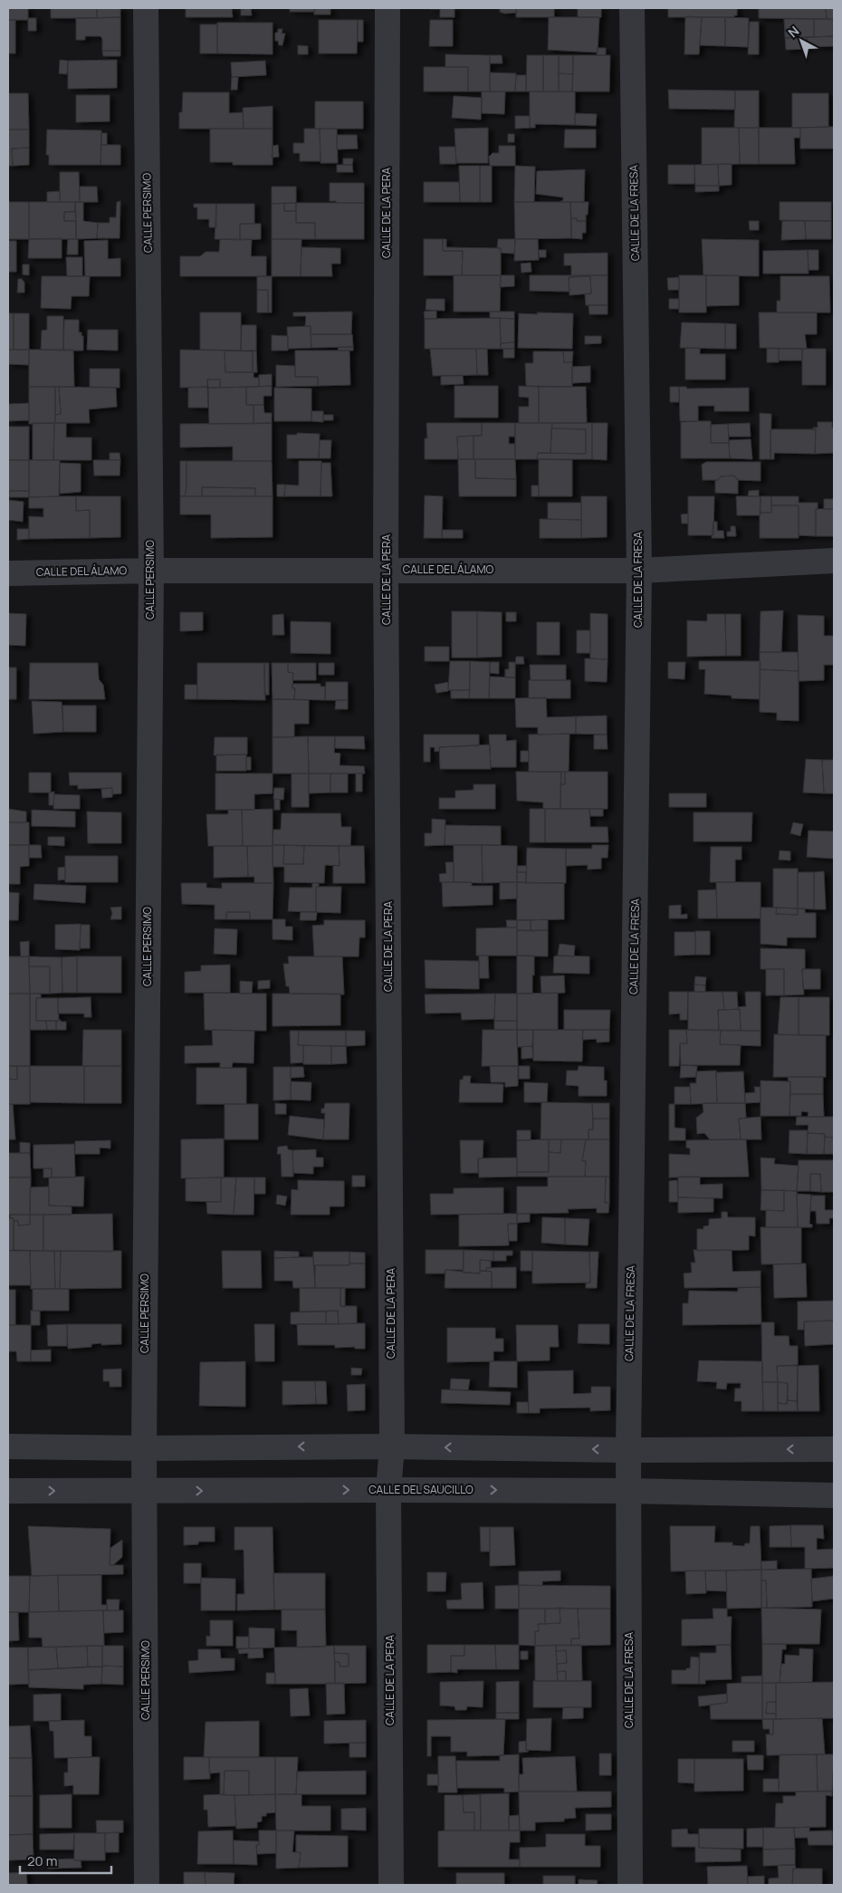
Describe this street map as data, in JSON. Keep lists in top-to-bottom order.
{
  "streets": {
    "street": [
      "CALLE PERSIMO",
      "CALLE DE LA PERA",
      "CALLE DE LA FRESA",
      "CALLE DEL ÁLAMO",
      "CALLE DEL SAUCILLO"
    ]
  },
  "crossings": [
    ["CALLE PERSIMO", "CALLE DEL ÁLAMO"],
    ["CALLE PERSIMO", "CALLE DEL SAUCILLO"],
    ["CALLE DE LA PERA", "CALLE DEL ÁLAMO"],
    ["CALLE DE LA PERA", "CALLE DEL SAUCILLO"],
    ["CALLE DE LA FRESA", "CALLE DEL ÁLAMO"],
    ["CALLE DE LA FRESA", "CALLE DEL SAUCILLO"]
  ],
  "scale_bar": "20 m",
  "north": "top left"
}
